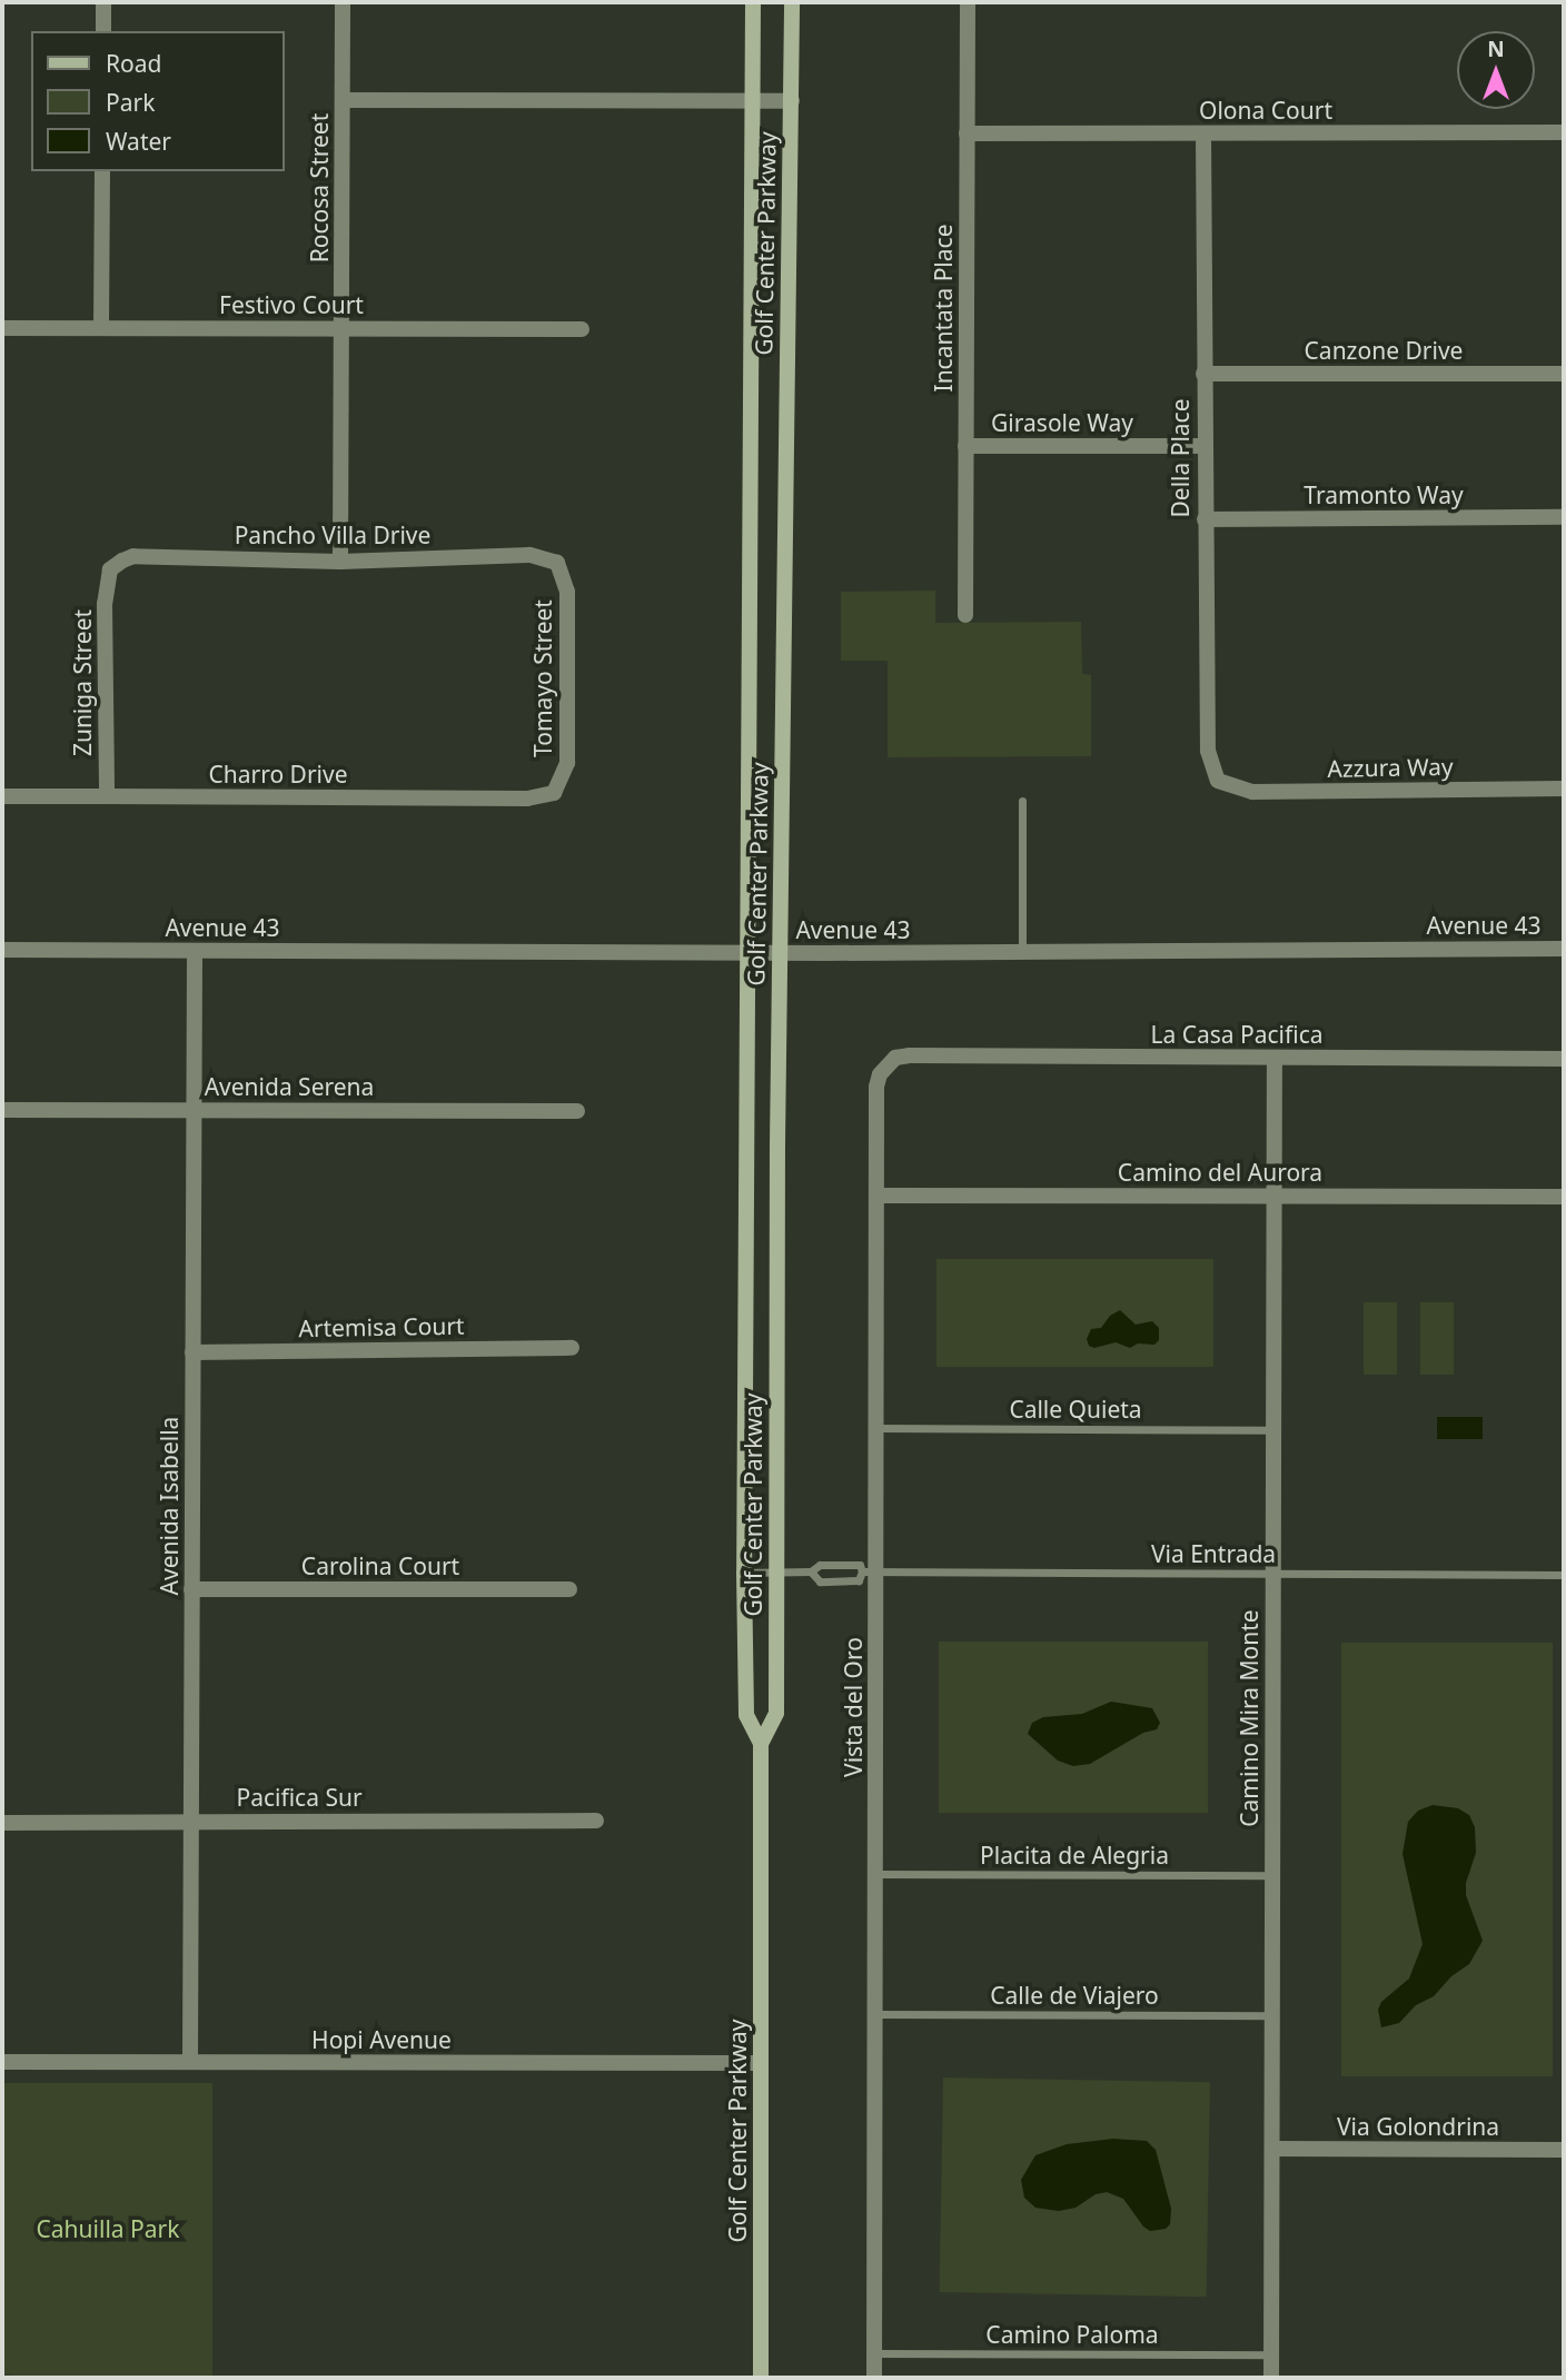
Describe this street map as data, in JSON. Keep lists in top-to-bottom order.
{
  "streets": {
    "main road": ["Golf Center Parkway"],
    "street": [
      "Olona Court",
      "Rocosa Street",
      "Festivo Court",
      "Incantata Place",
      "Canzone Drive",
      "Girasole Way",
      "Della Place",
      "Tramonto Way",
      "Pancho Villa Drive",
      "Tomayo Street",
      "Zuniga Street",
      "Azzura Way",
      "Charro Drive",
      "Avenue 43",
      "La Casa Pacifica",
      "Avenida Serena",
      "Camino del Aurora",
      "Artemisa Court",
      "Avenida Isabella",
      "Carolina Court",
      "Vista del Oro",
      "Camino Mira Monte",
      "Pacifica Sur",
      "Hopi Avenue",
      "Via Golondrina"
    ],
    "lane": [
      "Calle Quieta",
      "Via Entrada",
      "Placita de Alegria",
      "Calle de Viajero",
      "Camino Paloma"
    ]
  },
  "crossings": [
    ["Olona Court", "Incantata Place"],
    ["Olona Court", "Della Place"],
    ["Rocosa Street", "Festivo Court"],
    ["Rocosa Street", "Pancho Villa Drive"],
    ["Golf Center Parkway", "Avenue 43"],
    ["Golf Center Parkway", "Via Entrada"],
    ["Golf Center Parkway", "Hopi Avenue"],
    ["Incantata Place", "Girasole Way"],
    ["Canzone Drive", "Della Place"],
    ["Girasole Way", "Della Place"],
    ["Della Place", "Tramonto Way"],
    ["Della Place", "Azzura Way"],
    ["Pancho Villa Drive", "Tomayo Street"],
    ["Pancho Villa Drive", "Zuniga Street"],
    ["Tomayo Street", "Charro Drive"],
    ["Zuniga Street", "Charro Drive"],
    ["Avenue 43", "Avenida Isabella"],
    ["La Casa Pacifica", "Vista del Oro"],
    ["La Casa Pacifica", "Camino Mira Monte"],
    ["Avenida Serena", "Avenida Isabella"],
    ["Camino del Aurora", "Vista del Oro"],
    ["Camino del Aurora", "Camino Mira Monte"],
    ["Artemisa Court", "Avenida Isabella"],
    ["Calle Quieta", "Vista del Oro"],
    ["Calle Quieta", "Camino Mira Monte"],
    ["Avenida Isabella", "Carolina Court"],
    ["Avenida Isabella", "Pacifica Sur"],
    ["Avenida Isabella", "Hopi Avenue"],
    ["Via Entrada", "Vista del Oro"],
    ["Via Entrada", "Camino Mira Monte"],
    ["Vista del Oro", "Placita de Alegria"],
    ["Vista del Oro", "Calle de Viajero"],
    ["Vista del Oro", "Camino Paloma"],
    ["Camino Mira Monte", "Placita de Alegria"],
    ["Camino Mira Monte", "Calle de Viajero"],
    ["Camino Mira Monte", "Via Golondrina"],
    ["Camino Mira Monte", "Camino Paloma"]
  ],
  "parks": ["Cahuilla Park"],
  "legend": ["Road", "Park", "Water"],
  "north": "top"
}
